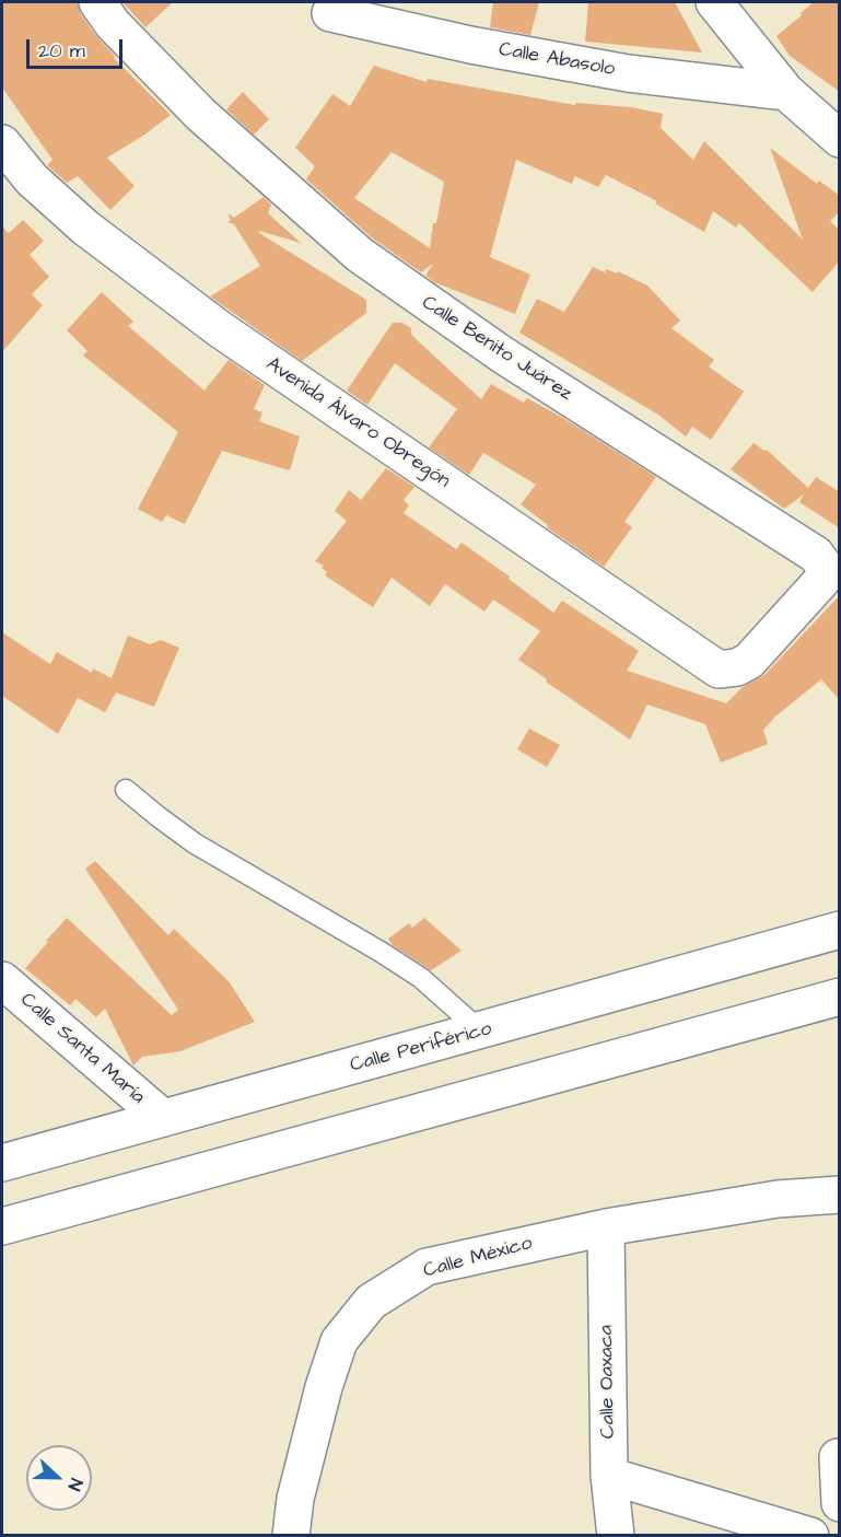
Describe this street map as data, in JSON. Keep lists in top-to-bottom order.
{
  "streets": {
    "main road": [
      "Calle Abasolo",
      "Calle Benito Juárez",
      "Avenida Álvaro Obregón",
      "Calle Periférico",
      "Calle Santa María",
      "Calle México",
      "Calle Oaxaca"
    ]
  },
  "crossings": [
    ["Calle Benito Juárez", "Avenida Álvaro Obregón"],
    ["Calle Periférico", "Calle Santa María"],
    ["Calle México", "Calle Oaxaca"]
  ],
  "scale_bar": "20 m",
  "north": "right"
}
